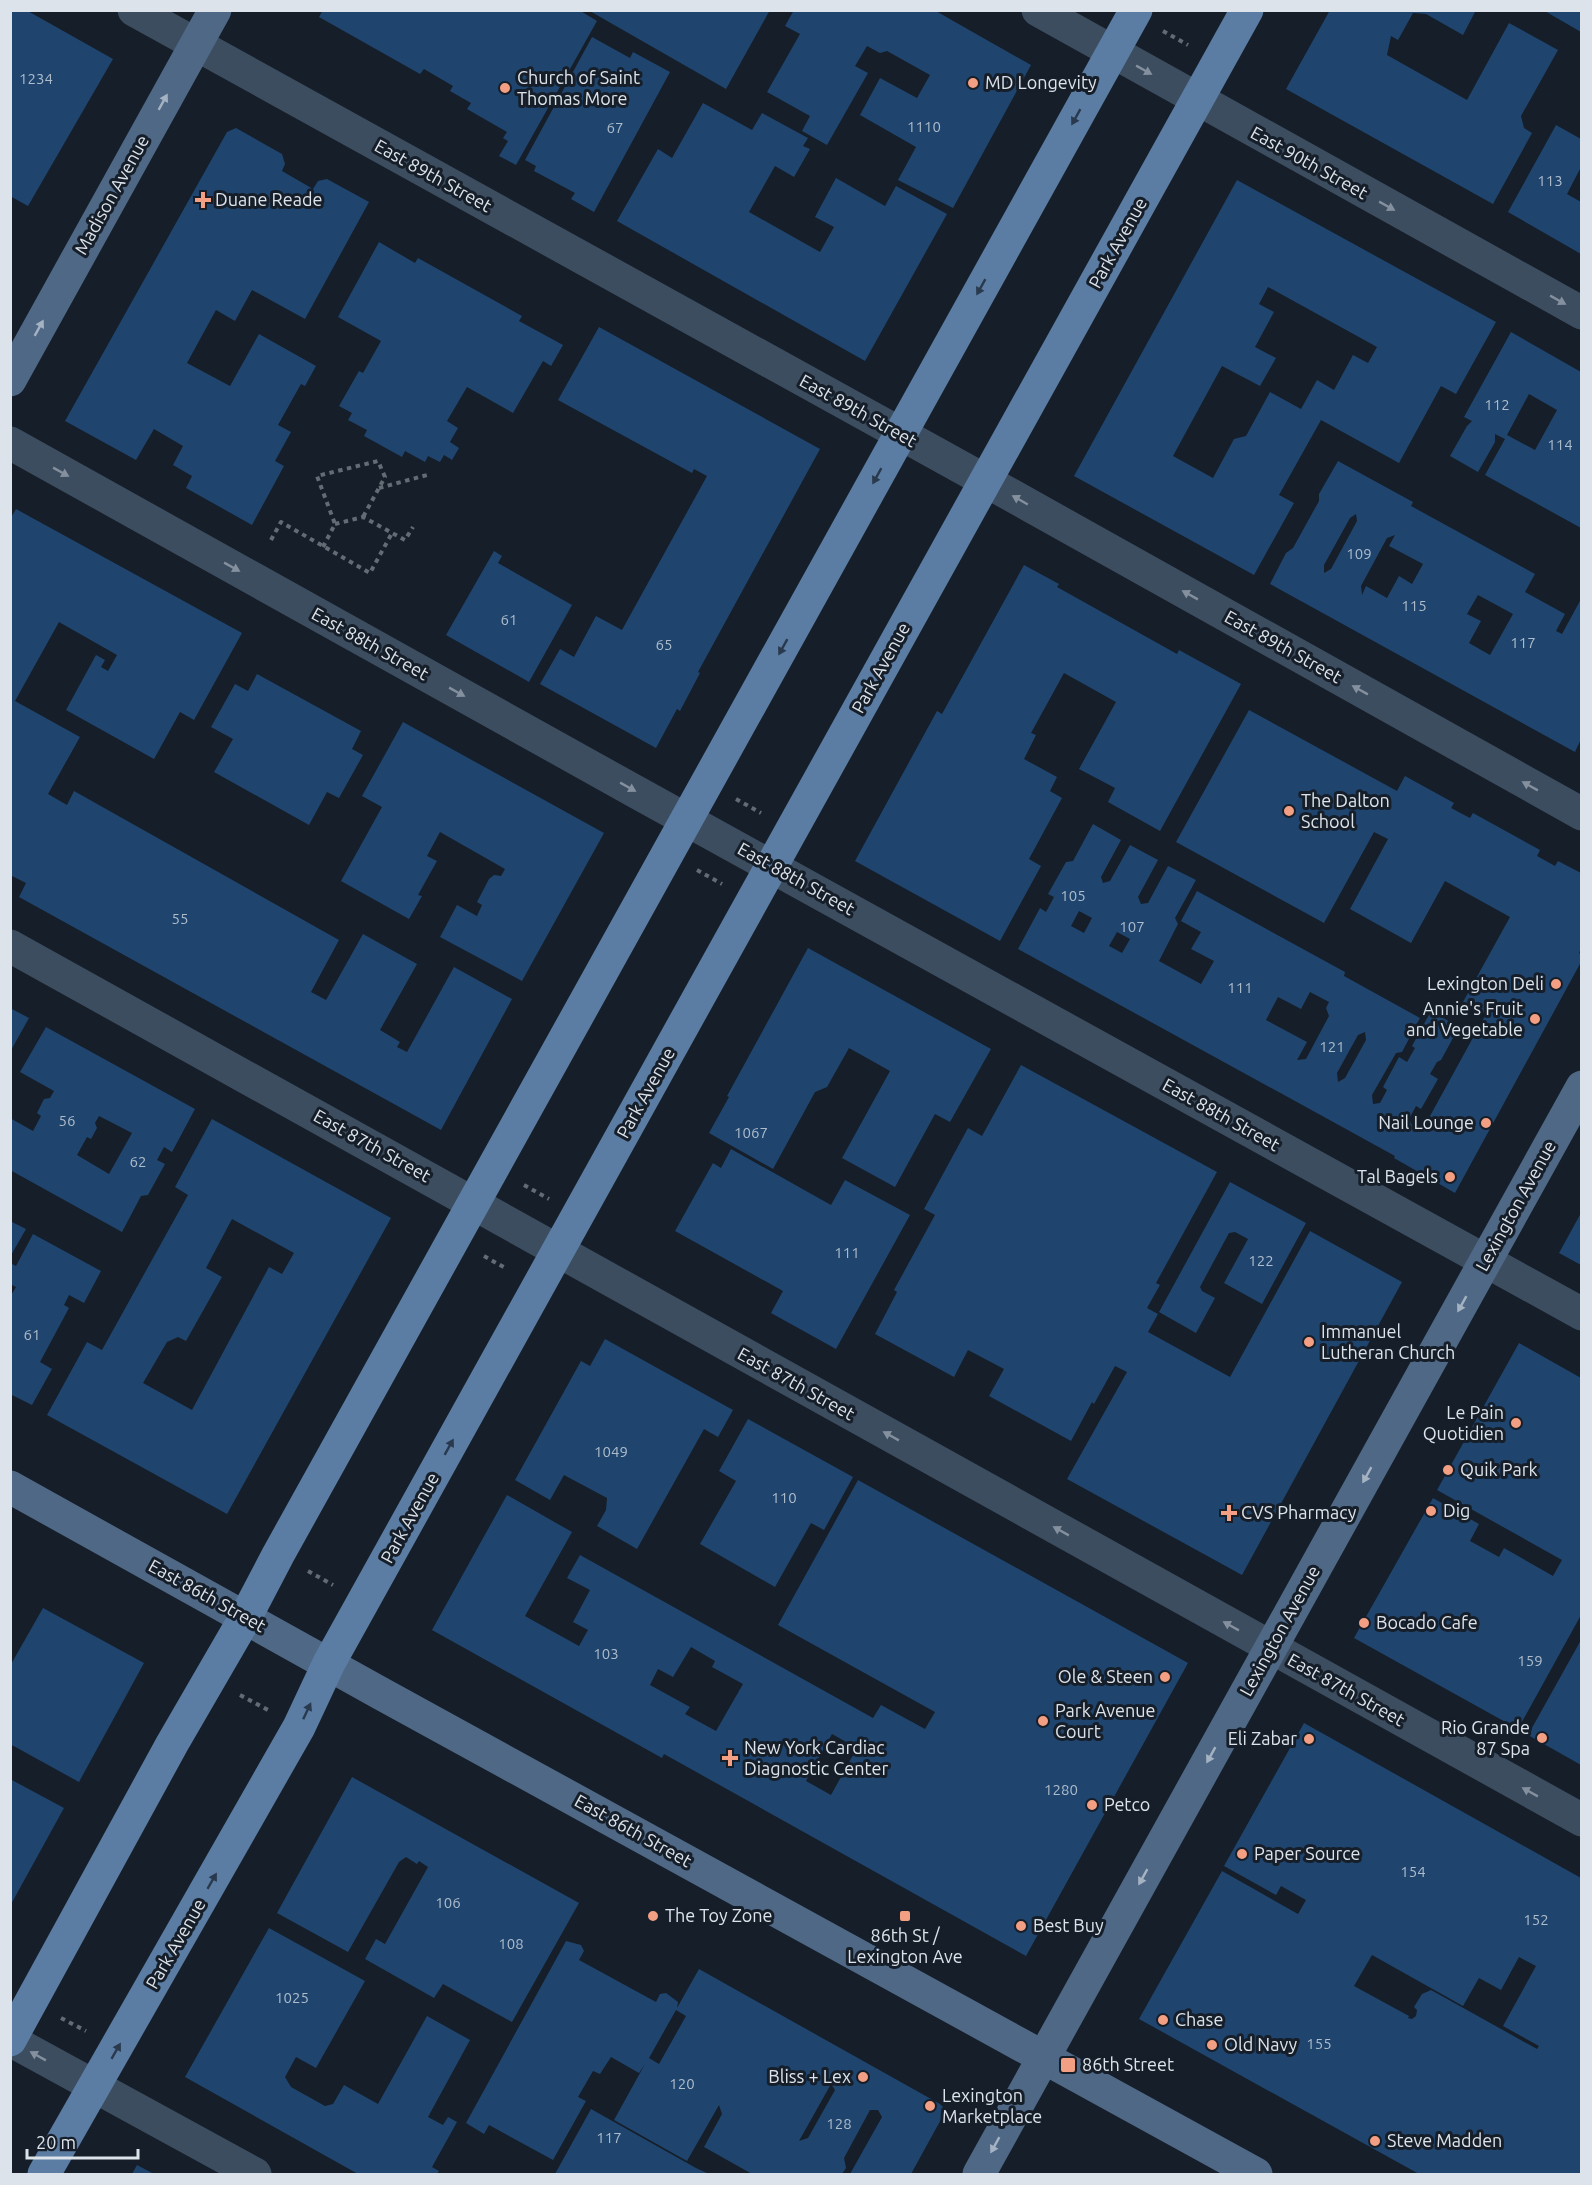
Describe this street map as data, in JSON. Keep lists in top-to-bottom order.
{
  "streets": {
    "main road": [
      "Madison Avenue",
      "Park Avenue",
      "Lexington Avenue",
      "East 86th Street"
    ],
    "street": [
      "East 90th Street",
      "East 89th Street",
      "East 88th Street",
      "East 87th Street"
    ]
  },
  "crossings": [
    ["East 90th Street", "Park Avenue"],
    ["East 89th Street", "Madison Avenue"],
    ["East 89th Street", "Park Avenue"],
    ["Park Avenue", "East 88th Street"],
    ["Park Avenue", "East 87th Street"],
    ["Park Avenue", "East 86th Street"],
    ["East 88th Street", "Lexington Avenue"],
    ["East 87th Street", "Lexington Avenue"],
    ["Lexington Avenue", "East 86th Street"]
  ],
  "one_way": [
    "East 90th Street",
    "East 89th Street",
    "Madison Avenue",
    "East 88th Street",
    "East 87th Street",
    "Lexington Avenue"
  ],
  "places": {
    "other": [
      "MD Longevity",
      "Church of Saint Thomas More",
      "The Dalton School",
      "Lexington Deli",
      "Annie's Fruit and Vegetable",
      "Nail Lounge",
      "Tal Bagels",
      "Immanuel Lutheran Church",
      "Le Pain Quotidien",
      "Quik Park",
      "Dig",
      "Bocado Cafe",
      "Ole & Steen",
      "Park Avenue Court",
      "Rio Grande 87 Spa",
      "Eli Zabar",
      "Petco",
      "Paper Source",
      "The Toy Zone",
      "Best Buy",
      "Chase",
      "Old Navy",
      "Bliss + Lex",
      "Lexington Marketplace",
      "Steve Madden"
    ],
    "health": ["Duane Reade", "CVS Pharmacy", "New York Cardiac Diagnostic Center"],
    "transit": ["86th St / Lexington Ave", "86th Street"]
  },
  "house_numbers": [
    "1234",
    "1110",
    "67",
    "113",
    "112",
    "114",
    "109",
    "115",
    "61",
    "117",
    "65",
    "105",
    "55",
    "107",
    "111",
    "121",
    "56",
    "1067",
    "62",
    "111",
    "122",
    "61",
    "1049",
    "110",
    "103",
    "159",
    "1280",
    "154",
    "106",
    "152",
    "108",
    "1025",
    "155",
    "120",
    "128",
    "117"
  ],
  "scale_bar": "20 m"
}
